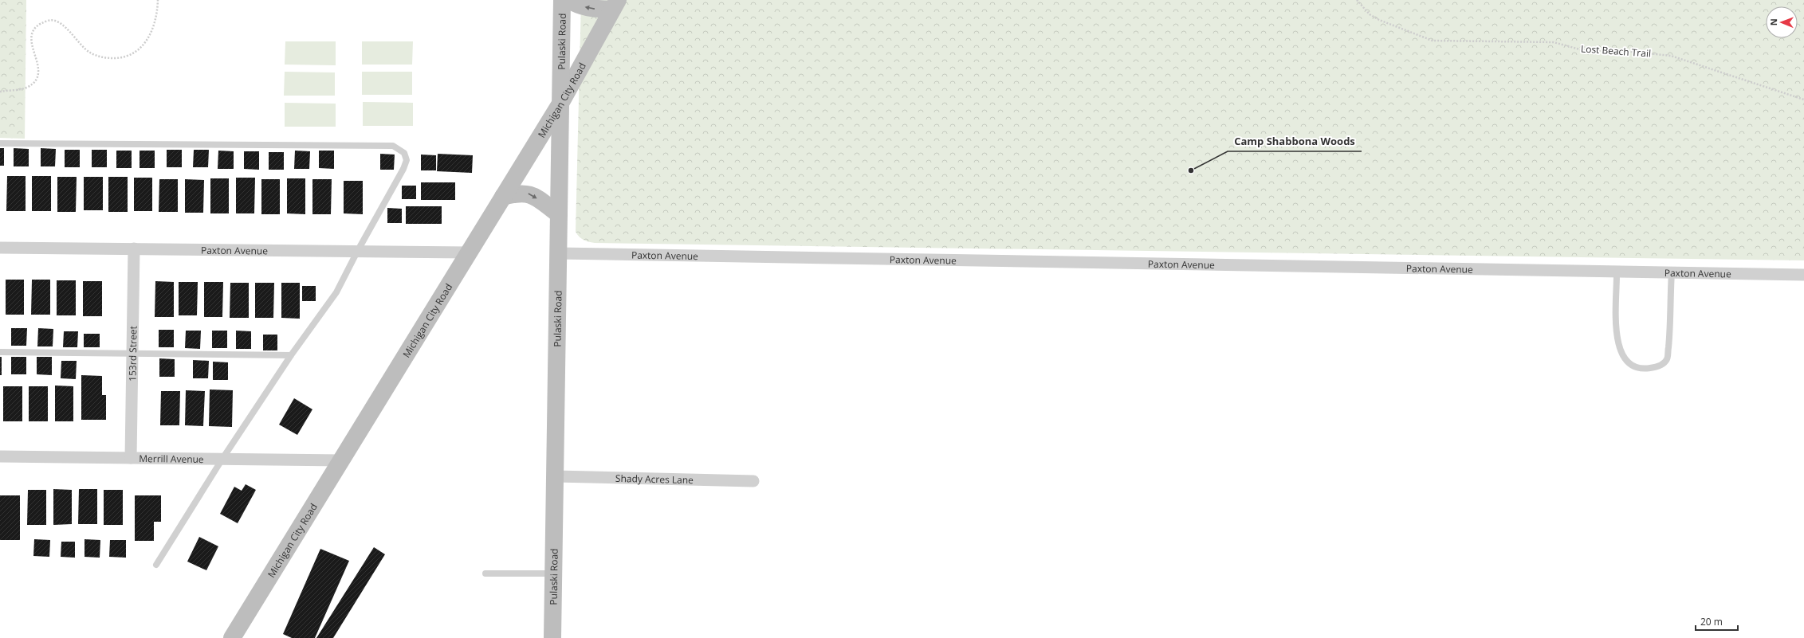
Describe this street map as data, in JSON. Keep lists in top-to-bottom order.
{
  "streets": {
    "street": [
      "Pulaski Road",
      "Michigan City Road",
      "Paxton Avenue",
      "153rd Street",
      "Merrill Avenue",
      "Shady Acres Lane"
    ],
    "path": ["Lost Beach Trail"]
  },
  "crossings": [
    ["Pulaski Road", "Michigan City Road"],
    ["Pulaski Road", "Paxton Avenue"],
    ["Pulaski Road", "Shady Acres Lane"],
    ["Michigan City Road", "Paxton Avenue"],
    ["Michigan City Road", "Merrill Avenue"],
    ["Paxton Avenue", "153rd Street"],
    ["153rd Street", "Merrill Avenue"]
  ],
  "places": ["Camp Shabbona Woods"],
  "scale_bar": "20 m",
  "north": "left"
}
